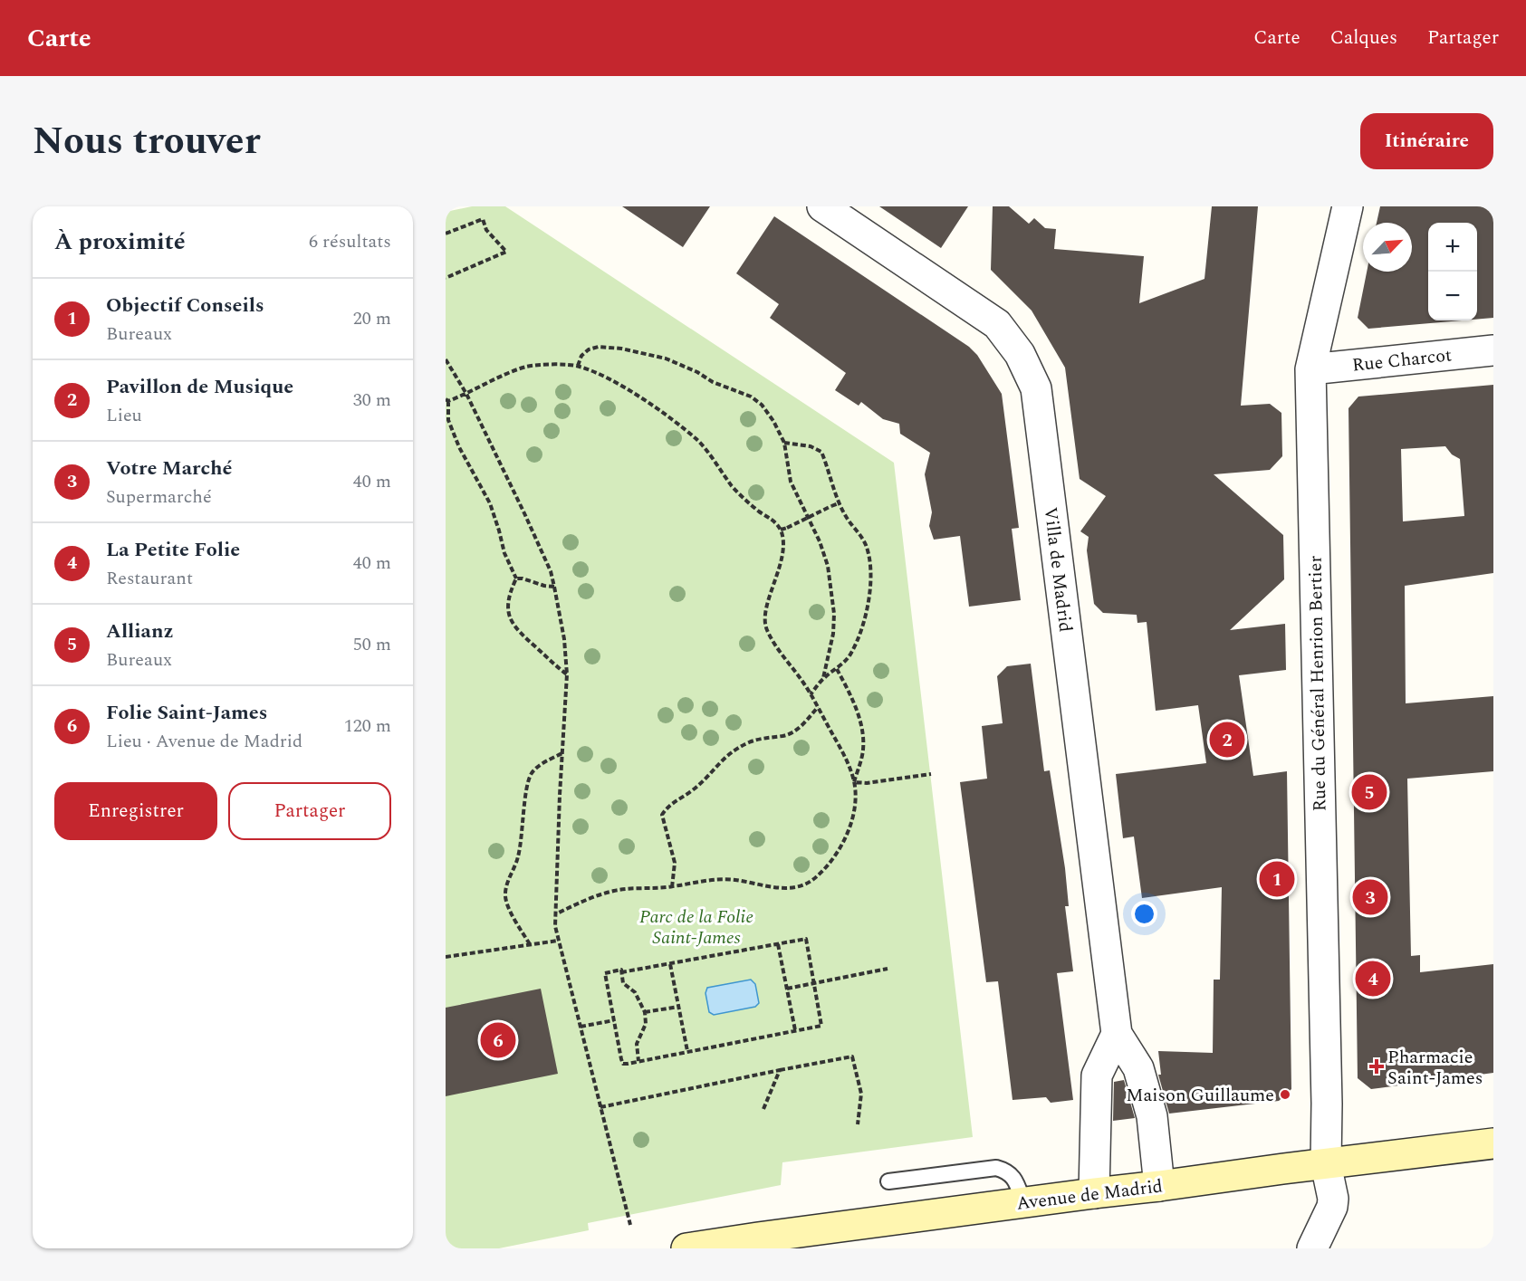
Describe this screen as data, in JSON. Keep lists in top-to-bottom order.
{
  "streets": {
    "street": [
      "Rue Charcot",
      "Villa de Madrid",
      "Rue du Général Henrion Bertier",
      "Avenue de Madrid"
    ]
  },
  "crossings": [
    ["Rue Charcot", "Rue du Général Henrion Bertier"],
    ["Villa de Madrid", "Avenue de Madrid"],
    ["Rue du Général Henrion Bertier", "Avenue de Madrid"]
  ],
  "parks": ["Parc de la Folie Saint-James"],
  "places": {
    "health": ["Pharmacie Saint-James"],
    "other": ["Maison Guillaume"]
  },
  "north": "top right",
  "page": {
    "header": "Carte",
    "nav": ["Carte", "Calques", "Partager"],
    "title": "Nous trouver",
    "buttons": [
      "Itinéraire",
      ["Enregistrer", "Partager"]
    ],
    "heading": ["À proximité", "6 résultats"],
    "map_buttons": ["+", "−"],
    "list": [
      {
        "mark": "1",
        "name": "Objectif Conseils",
        "note": "Bureaux",
        "value": "20 m"
      },
      {
        "mark": "2",
        "name": "Pavillon de Musique",
        "note": "Lieu",
        "value": "30 m"
      },
      {
        "mark": "3",
        "name": "Votre Marché",
        "note": "Supermarché",
        "value": "40 m"
      },
      {
        "mark": "4",
        "name": "La Petite Folie",
        "note": "Restaurant",
        "value": "40 m"
      },
      {
        "mark": "5",
        "name": "Allianz",
        "note": "Bureaux",
        "value": "50 m"
      },
      {
        "mark": "6",
        "name": "Folie Saint-James",
        "note": "Lieu · Avenue de Madrid",
        "value": "120 m"
      }
    ],
    "pins": [
      "2",
      "5",
      "1",
      "3",
      "4",
      "6"
    ]
  }
}
